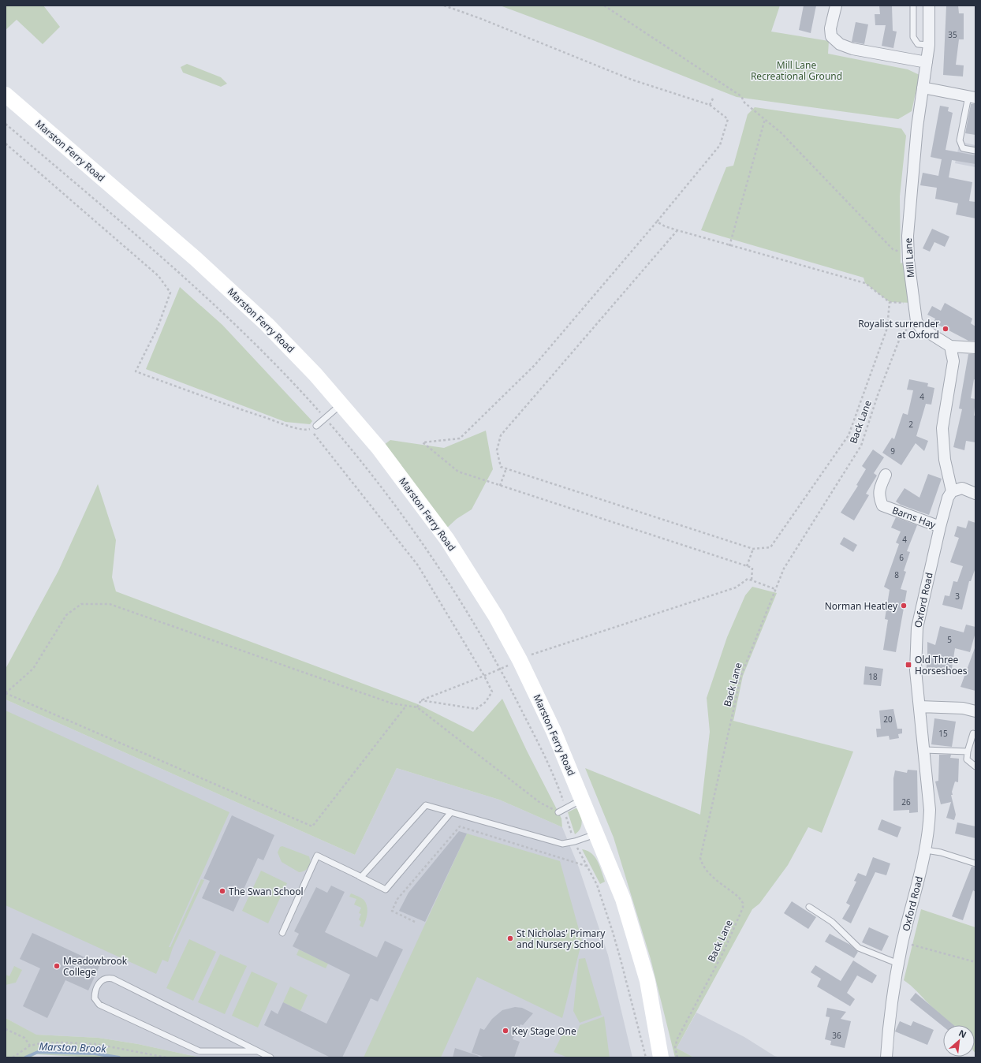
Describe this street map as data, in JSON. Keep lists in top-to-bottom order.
{
  "streets": {
    "main road": ["Marston Ferry Road"],
    "street": ["Mill Lane", "Barns Hay", "Oxford Road"],
    "path": ["Back Lane"]
  },
  "crossings": [
    ["Mill Lane", "Back Lane"],
    ["Barns Hay", "Oxford Road"]
  ],
  "water": ["Marston Brook"],
  "parks": ["Mill Lane Recreational Ground"],
  "places": {
    "other": [
      "Royalist surrender at Oxford",
      "Norman Heatley",
      "The Swan School",
      "St Nicholas' Primary and Nursery School",
      "Meadowbrook College",
      "Key Stage One"
    ],
    "transit": ["Old Three Horseshoes"]
  },
  "house_numbers": [
    "35",
    "4",
    "2",
    "9",
    "4",
    "6",
    "8",
    "3",
    "5",
    "18",
    "20",
    "15",
    "26",
    "36"
  ],
  "north": "top right"
}
